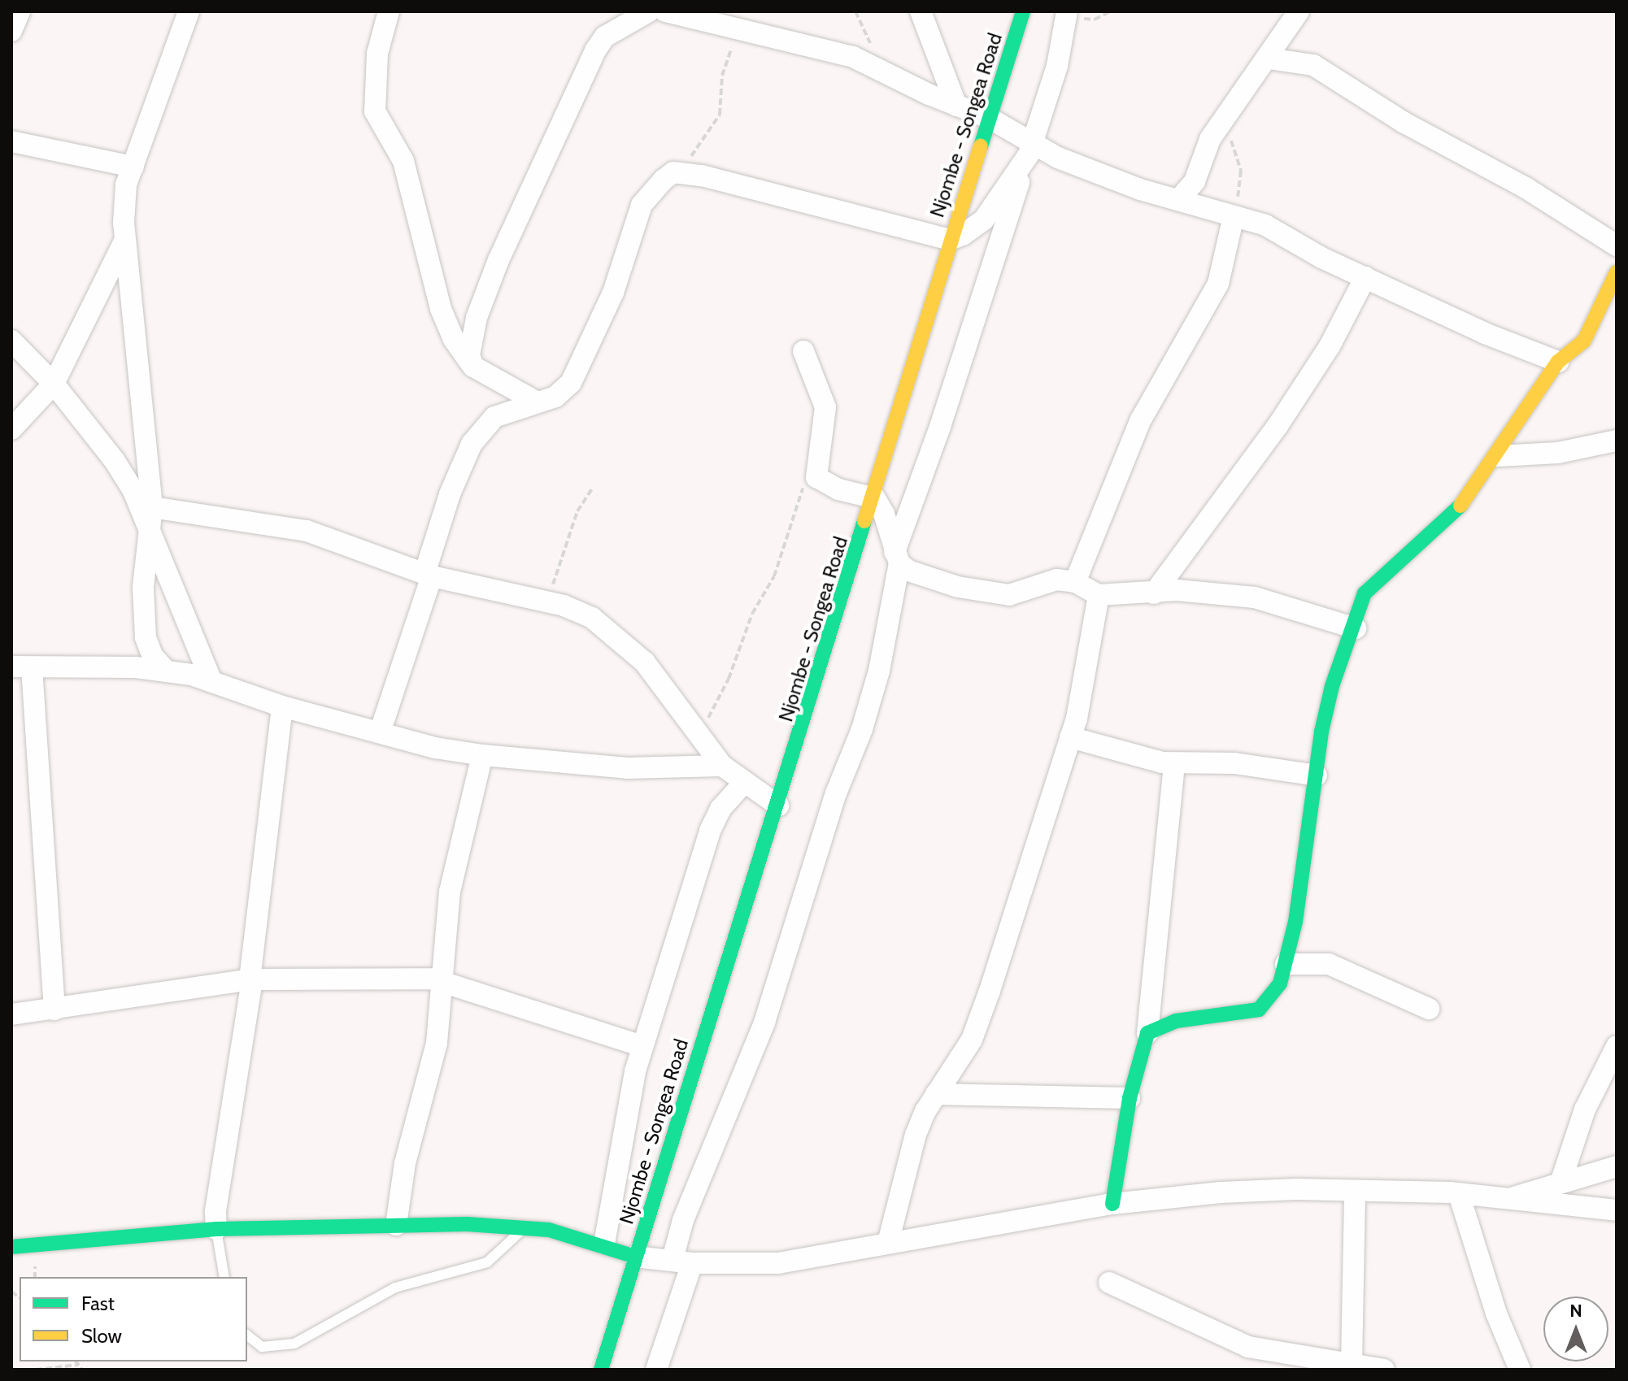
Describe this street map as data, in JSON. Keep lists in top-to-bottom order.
{
  "streets": {
    "main road": ["Njombe - Songea Road"]
  },
  "legend": ["Fast", "Slow"],
  "north": "top"
}
